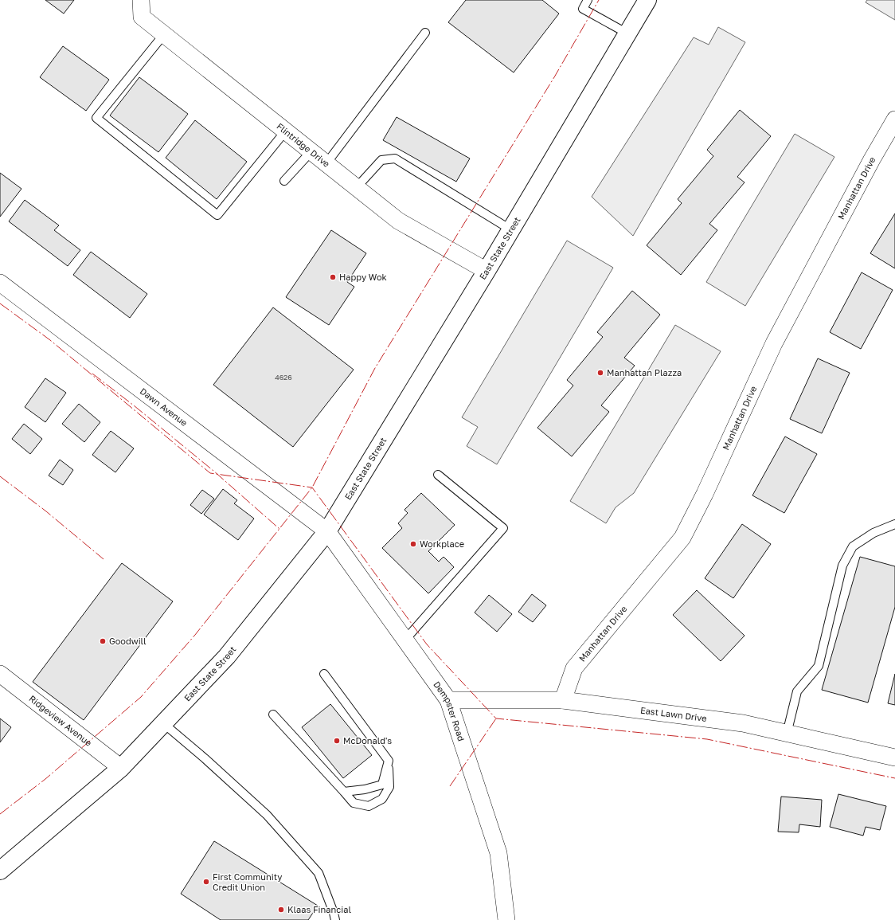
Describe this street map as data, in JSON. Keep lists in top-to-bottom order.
{
  "streets": {
    "main road": ["East State Street"],
    "street": [
      "Flintridge Drive",
      "Manhattan Drive",
      "Dawn Avenue",
      "Dempster Road",
      "East Lawn Drive",
      "Ridgeview Avenue"
    ]
  },
  "crossings": [
    ["Flintridge Drive", "East State Street"],
    ["Manhattan Drive", "East Lawn Drive"],
    ["East State Street", "Dawn Avenue"],
    ["East State Street", "Dempster Road"],
    ["East State Street", "Ridgeview Avenue"],
    ["Dawn Avenue", "Dempster Road"],
    ["Dempster Road", "East Lawn Drive"]
  ],
  "places": [
    "Happy Wok",
    "Manhattan Plazza",
    "Workplace",
    "Goodwill",
    "McDonald's",
    "First Community Credit Union",
    "Klaas Financial"
  ],
  "house_numbers": ["4626"]
}
